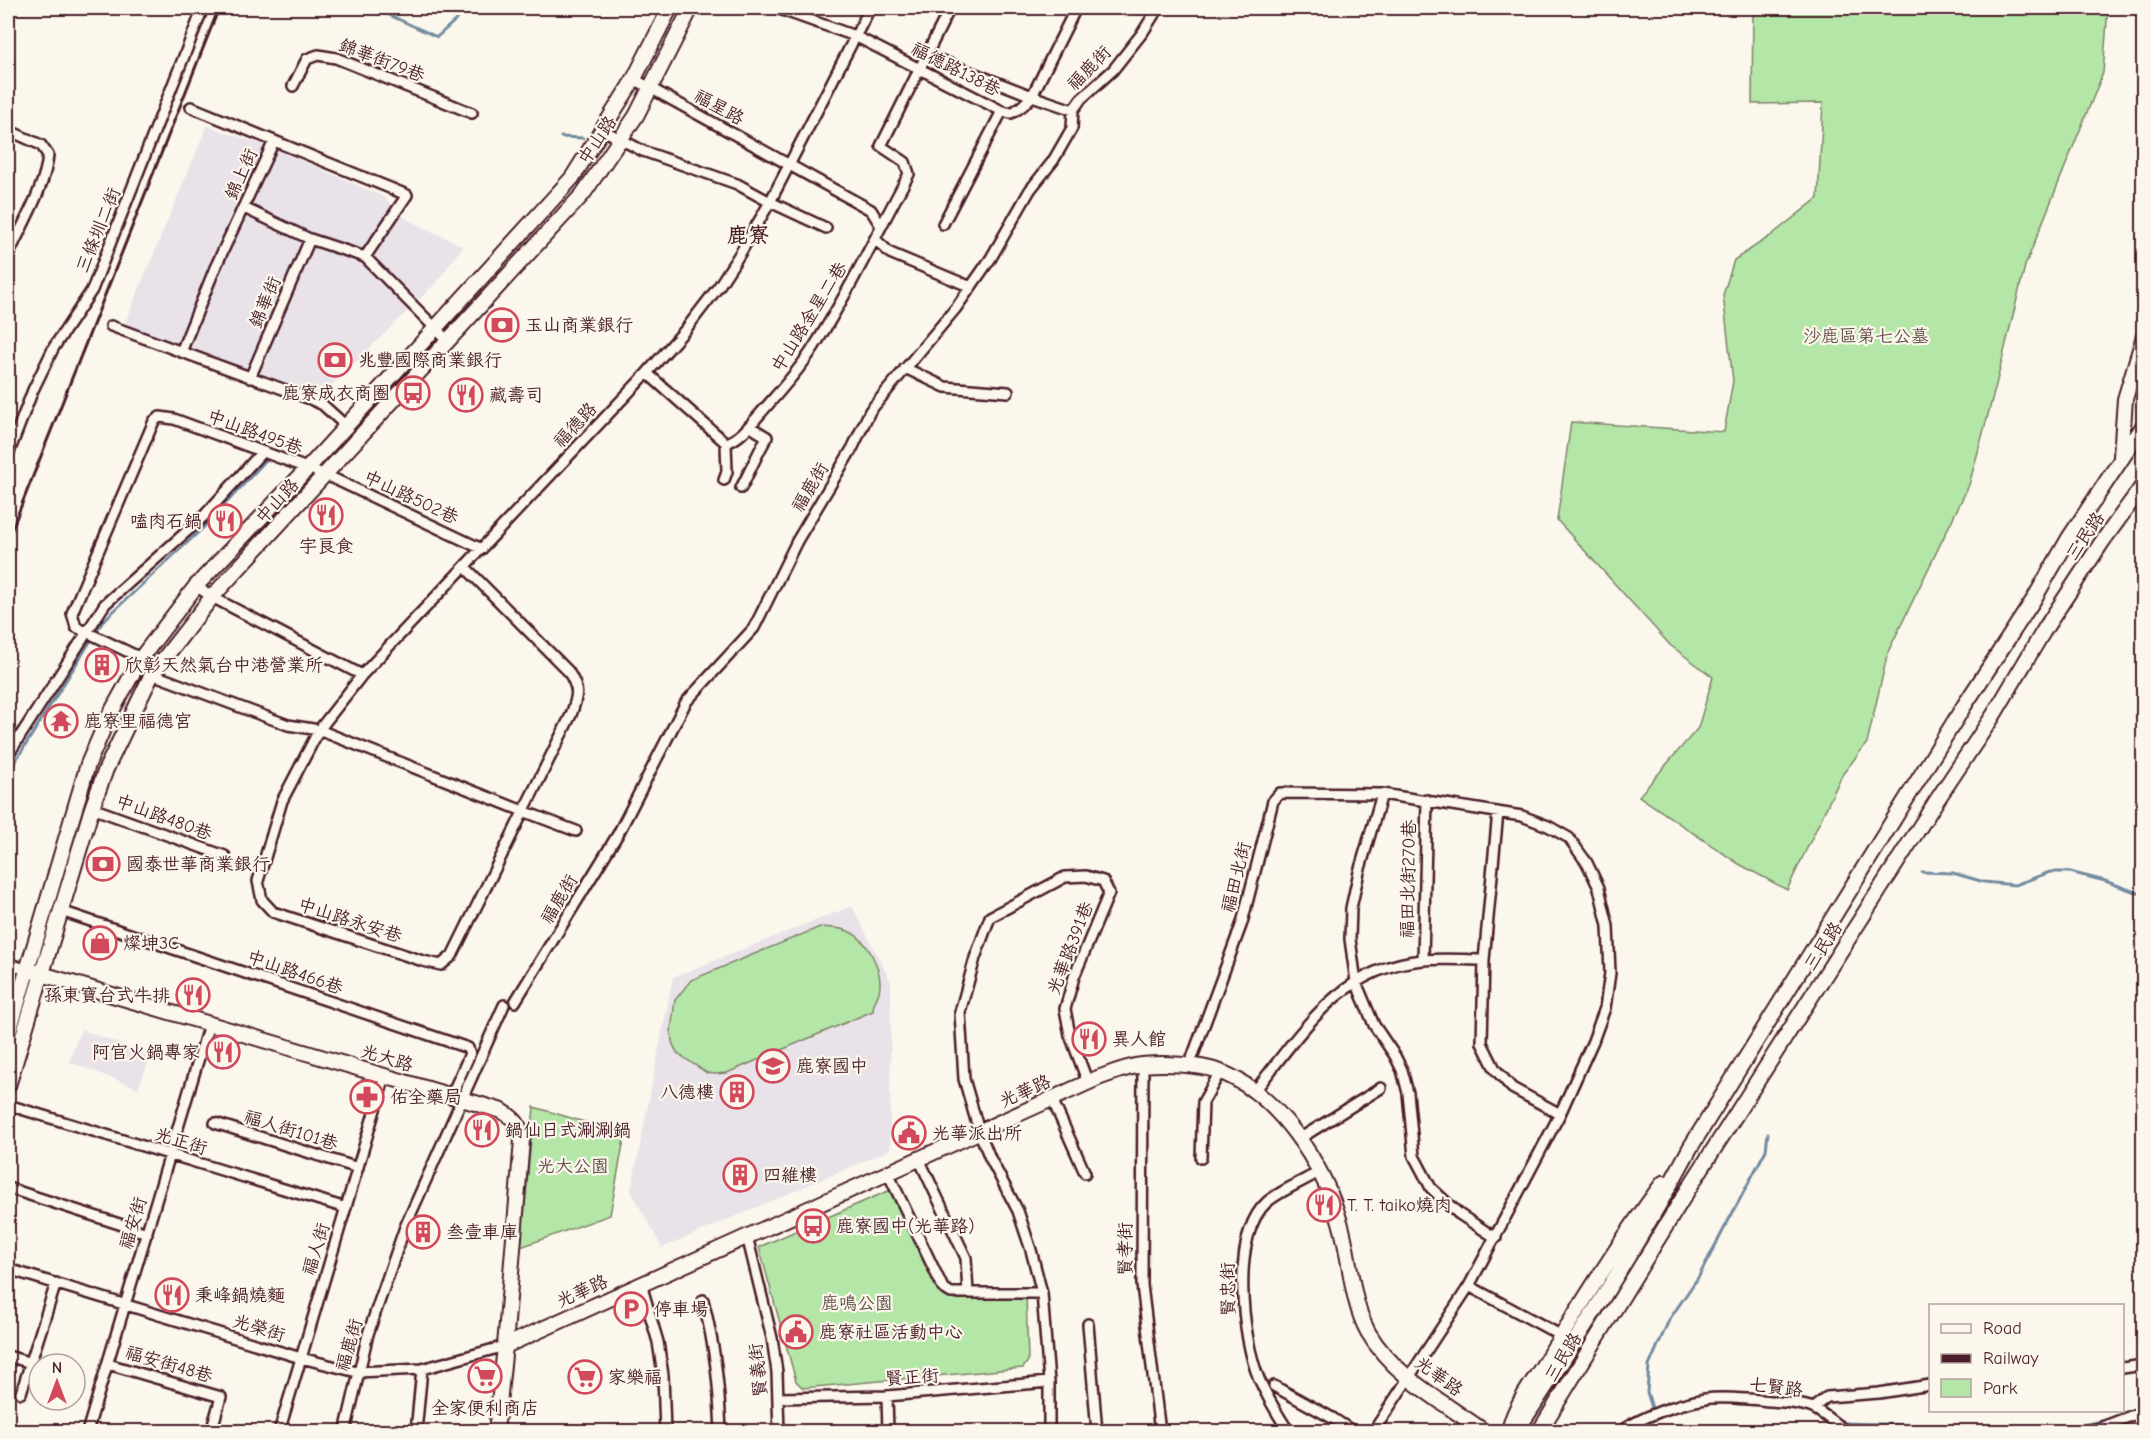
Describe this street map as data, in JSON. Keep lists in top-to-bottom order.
{
  "streets": {
    "street": [
      "錦華街79巷",
      "福鹿街",
      "福德路138巷",
      "福星路",
      "中山路",
      "錦上街",
      "三條圳二街",
      "錦華街",
      "中山路金星二巷",
      "福德路",
      "中山路495巷",
      "中山路502巷",
      "三民路",
      "中山路480巷",
      "福田北街",
      "福田北街270巷",
      "中山路永安巷",
      "光華路391巷",
      "中山路466巷",
      "光大路",
      "光華路",
      "福人街101巷",
      "光正街",
      "福安街",
      "福人街",
      "賢孝街",
      "賢忠街",
      "光榮街",
      "福安街48巷",
      "賢義街",
      "賢正街",
      "七賢路"
    ]
  },
  "crossings": [
    ["福鹿街", "中山路466巷"],
    ["福鹿街", "光大路"],
    ["福鹿街", "光榮街"],
    ["福德路138巷", "中山路金星二巷"],
    ["福德路138巷", "福德路"],
    ["福星路", "中山路"],
    ["福星路", "中山路金星二巷"],
    ["福星路", "福德路"],
    ["中山路", "中山路495巷"],
    ["中山路", "中山路502巷"],
    ["中山路", "中山路480巷"],
    ["中山路", "中山路466巷"],
    ["中山路", "光大路"],
    ["福德路", "中山路502巷"],
    ["福德路", "中山路永安巷"],
    ["中山路495巷", "中山路502巷"],
    ["福田北街", "福田北街270巷"],
    ["福田北街", "光華路"],
    ["光華路391巷", "光華路"],
    ["中山路466巷", "光大路"],
    ["光大路", "光華路"],
    ["光大路", "福安街"],
    ["光大路", "福人街"],
    ["光大路", "光榮街"],
    ["光華路", "賢孝街"],
    ["光華路", "賢忠街"],
    ["光華路", "光榮街"],
    ["光華路", "賢義街"],
    ["福人街101巷", "福人街"],
    ["光正街", "福安街"],
    ["光正街", "福人街"],
    ["福安街", "光榮街"],
    ["福安街", "福安街48巷"],
    ["福人街", "光榮街"],
    ["賢義街", "賢正街"]
  ],
  "districts": ["鹿寮"],
  "parks": ["沙鹿區第七公墓", "光大公園", "鹿鳴公園"],
  "places": {
    "bank": ["玉山商業銀行", "兆豐國際商業銀行", "國泰世華商業銀行"],
    "bus stop": ["鹿寮成衣商圈", "鹿寮國中(光華路)"],
    "restaurant": [
      "藏壽司",
      "宇良食",
      "嗑肉石鍋",
      "孫東寶台式牛排",
      "異人館",
      "阿官火鍋專家",
      "鍋仙日式涮涮鍋",
      "T. T. taiko燒肉",
      "秉峰鍋燒麵"
    ],
    "building": [
      "欣彰天然氣台中港營業所",
      "八德樓",
      "四維樓",
      "叁壹車庫"
    ],
    "temple": ["鹿寮里福德宮"],
    "shop": ["燦坤3C"],
    "school or university": ["鹿寮國中"],
    "pharmacy": ["佑全藥局"],
    "public building": ["光華派出所", "鹿寮社區活動中心"],
    "parking": ["停車場"],
    "supermarket": ["全家便利商店", "家樂福"]
  },
  "legend": ["Road", "Railway", "Park"],
  "north": "top"
}
